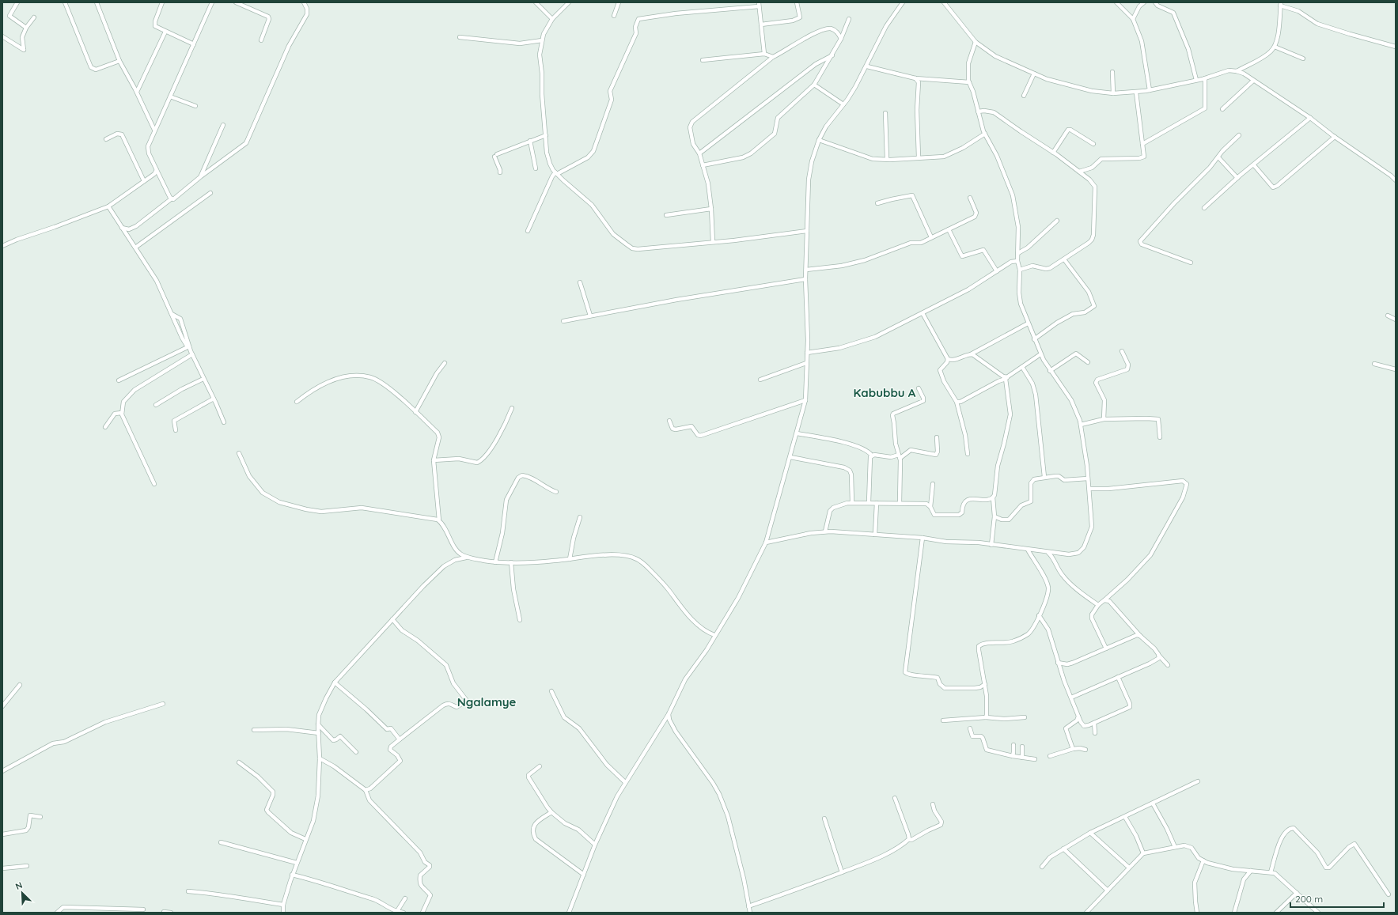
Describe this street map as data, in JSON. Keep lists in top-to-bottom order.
{
  "districts": ["Kabubbu A", "Ngalamye"],
  "scale_bar": "200 m",
  "north": "top left"
}
